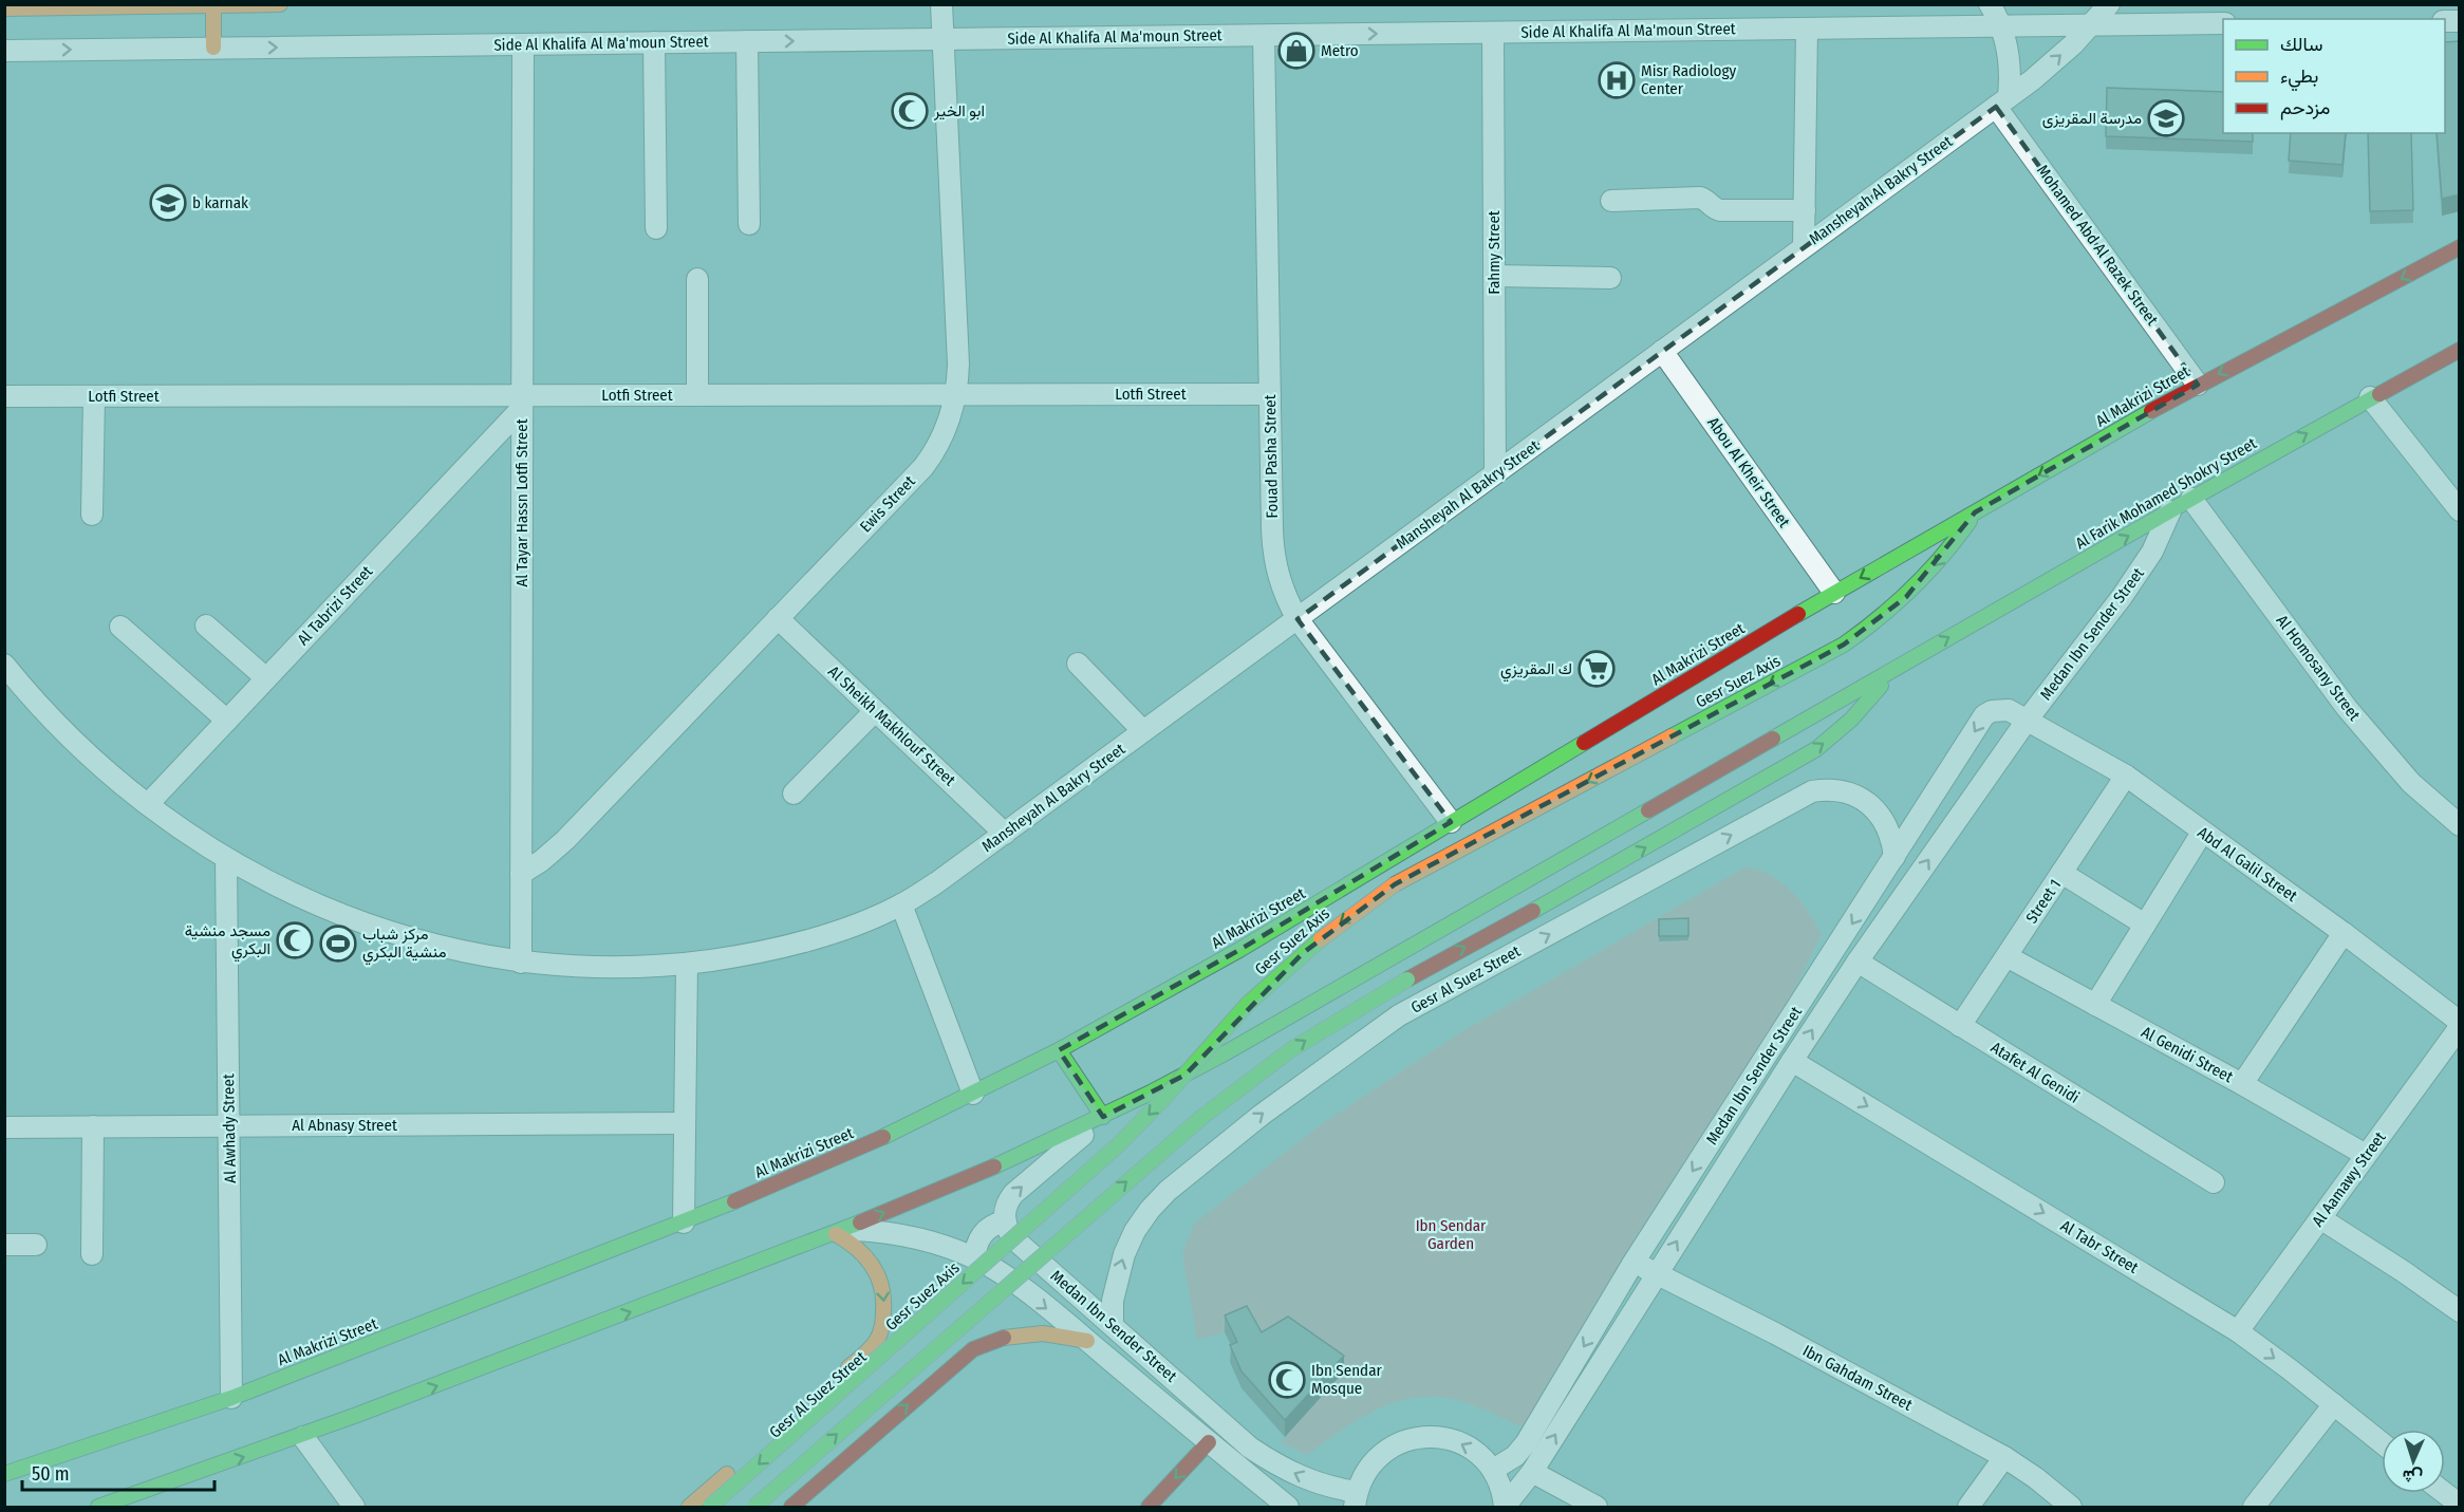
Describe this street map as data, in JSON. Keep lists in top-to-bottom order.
{
  "streets": {
    "main road": [
      "Al Makrizi Street",
      "Al Farik Mohamed Shokry Street",
      "Gesr Suez Axis",
      "Gesr Al Suez Street"
    ],
    "street": [
      "Side Al Khalifa Al Ma'moun Street",
      "Mansheyah Al Bakry Street",
      "Mohamed Abd Al Razek Street",
      "Fahmy Street",
      "Lotfi Street",
      "Fouad Pasha Street",
      "Abou Al Kheir Street",
      "Al Tayar Hassn Lotfi Street",
      "Ewis Street",
      "Al Tabrizi Street",
      "Medan Ibn Sender Street",
      "Al Homosany Street",
      "Al Sheikh Makhlouf Street",
      "Abd Al Galil Street",
      "Street 1",
      "Al Genidi Street",
      "Atafet Al Genidi",
      "Al Abnasy Street",
      "Al Awhady Street",
      "Al Aamawy Street",
      "Al Tabr Street",
      "Ibn Gahdam Street"
    ]
  },
  "crossings": [
    ["Side Al Khalifa Al Ma'moun Street", "Mansheyah Al Bakry Street"],
    ["Side Al Khalifa Al Ma'moun Street", "Fahmy Street"],
    ["Side Al Khalifa Al Ma'moun Street", "Fouad Pasha Street"],
    ["Side Al Khalifa Al Ma'moun Street", "Al Tayar Hassn Lotfi Street"],
    ["Side Al Khalifa Al Ma'moun Street", "Ewis Street"],
    ["Mansheyah Al Bakry Street", "Mohamed Abd Al Razek Street"],
    ["Mansheyah Al Bakry Street", "Fahmy Street"],
    ["Mansheyah Al Bakry Street", "Fouad Pasha Street"],
    ["Mansheyah Al Bakry Street", "Abou Al Kheir Street"],
    ["Mansheyah Al Bakry Street", "Al Tayar Hassn Lotfi Street"],
    ["Mansheyah Al Bakry Street", "Al Tabrizi Street"],
    ["Mansheyah Al Bakry Street", "Al Sheikh Makhlouf Street"],
    ["Mansheyah Al Bakry Street", "Al Awhady Street"],
    ["Mohamed Abd Al Razek Street", "Al Makrizi Street"],
    ["Lotfi Street", "Fouad Pasha Street"],
    ["Lotfi Street", "Al Tayar Hassn Lotfi Street"],
    ["Lotfi Street", "Ewis Street"],
    ["Lotfi Street", "Al Tabrizi Street"],
    ["Al Makrizi Street", "Fouad Pasha Street"],
    ["Al Makrizi Street", "Abou Al Kheir Street"],
    ["Al Makrizi Street", "Gesr Suez Axis"],
    ["Al Makrizi Street", "Al Awhady Street"],
    ["Al Farik Mohamed Shokry Street", "Medan Ibn Sender Street"],
    ["Al Farik Mohamed Shokry Street", "Al Homosany Street"],
    ["Al Tayar Hassn Lotfi Street", "Ewis Street"],
    ["Al Tayar Hassn Lotfi Street", "Al Tabrizi Street"],
    ["Ewis Street", "Al Sheikh Makhlouf Street"],
    ["Medan Ibn Sender Street", "Abd Al Galil Street"],
    ["Medan Ibn Sender Street", "Gesr Al Suez Street"],
    ["Medan Ibn Sender Street", "Atafet Al Genidi"],
    ["Medan Ibn Sender Street", "Al Tabr Street"],
    ["Medan Ibn Sender Street", "Ibn Gahdam Street"],
    ["Abd Al Galil Street", "Street 1"],
    ["Abd Al Galil Street", "Al Aamawy Street"],
    ["Street 1", "Al Genidi Street"],
    ["Street 1", "Atafet Al Genidi"],
    ["Al Genidi Street", "Al Aamawy Street"],
    ["Al Abnasy Street", "Al Awhady Street"],
    ["Al Aamawy Street", "Al Tabr Street"]
  ],
  "one_way": ["Side Al Khalifa Al Ma'moun Street", "Al Farik Mohamed Shokry Street", "Al Tabr Street"],
  "parks": ["Ibn Sendar Garden"],
  "places": {
    "shop": ["Metro"],
    "hospital": ["Misr Radiology Center"],
    "mosque": ["ابو الخير", "مسجد منشية البكري", "Ibn Sendar Mosque"],
    "school or university": ["مدرسة المقريزى", "b karnak"],
    "supermarket": ["ك المقريزي"],
    "sports": ["مركز شباب منشية البكري"]
  },
  "legend": ["سالك", "بطيء", "مزدحم"],
  "scale_bar": "50 m",
  "north": "bottom"
}
